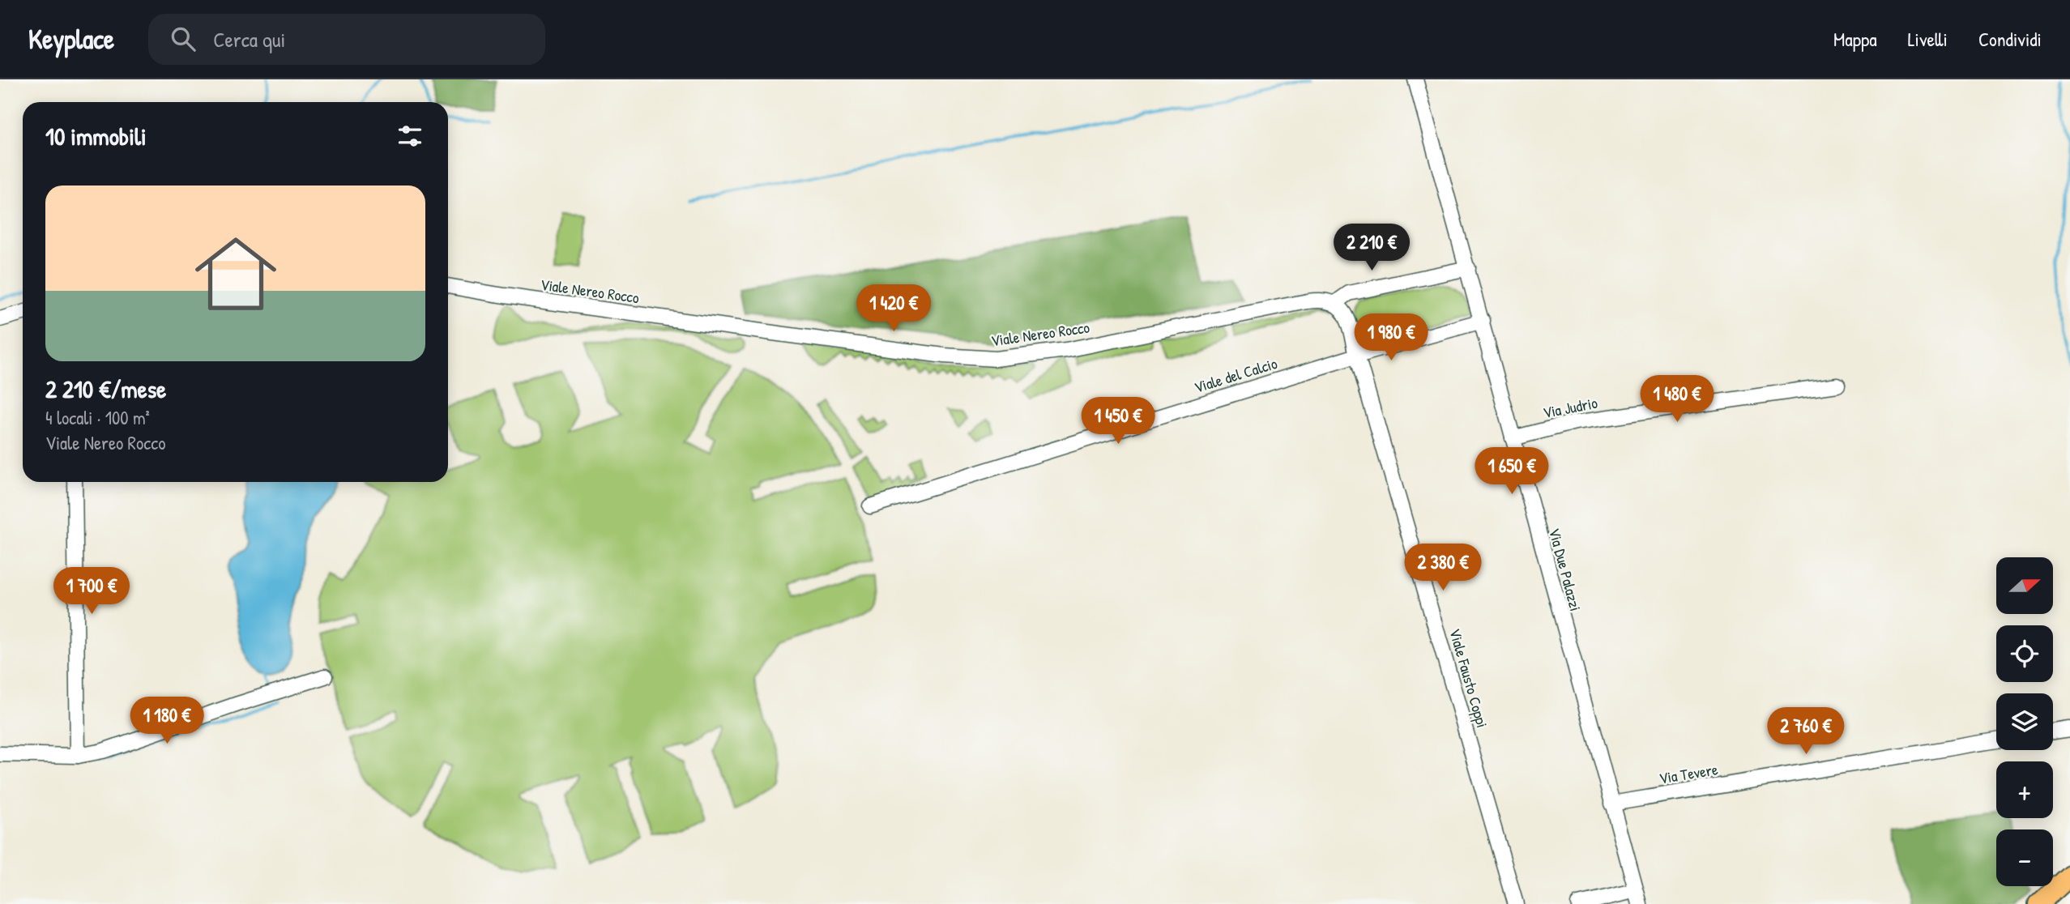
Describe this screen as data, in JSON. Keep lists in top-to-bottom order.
{
  "streets": {
    "street": [
      "Viale Nereo Rocco",
      "Viale del Calcio",
      "Via Judrio",
      "Via Due Palazzi",
      "Viale Fausto Coppi",
      "Via Tevere"
    ]
  },
  "crossings": [
    ["Viale Nereo Rocco", "Via Due Palazzi"],
    ["Viale Nereo Rocco", "Viale Fausto Coppi"],
    ["Viale del Calcio", "Via Due Palazzi"],
    ["Viale del Calcio", "Viale Fausto Coppi"],
    ["Via Judrio", "Via Due Palazzi"],
    ["Via Due Palazzi", "Via Tevere"]
  ],
  "north": "right",
  "page": {
    "header": "Keyplace",
    "search": "Cerca qui",
    "nav": ["Mappa", "Livelli", "Condividi"],
    "heading": "10 immobili",
    "list": [
      {
        "name": "2 210 €/mese",
        "note": "4 locali · 100 m² · Viale Nereo Rocco"
      }
    ],
    "price": [
      "2 210 €",
      "1 420 €",
      "1 980 €",
      "1 480 €",
      "1 450 €",
      "1 650 €",
      "2 380 €",
      "1 700 €",
      "1 180 €",
      "2 760 €"
    ],
    "map_buttons": ["+", "−"]
  }
}
